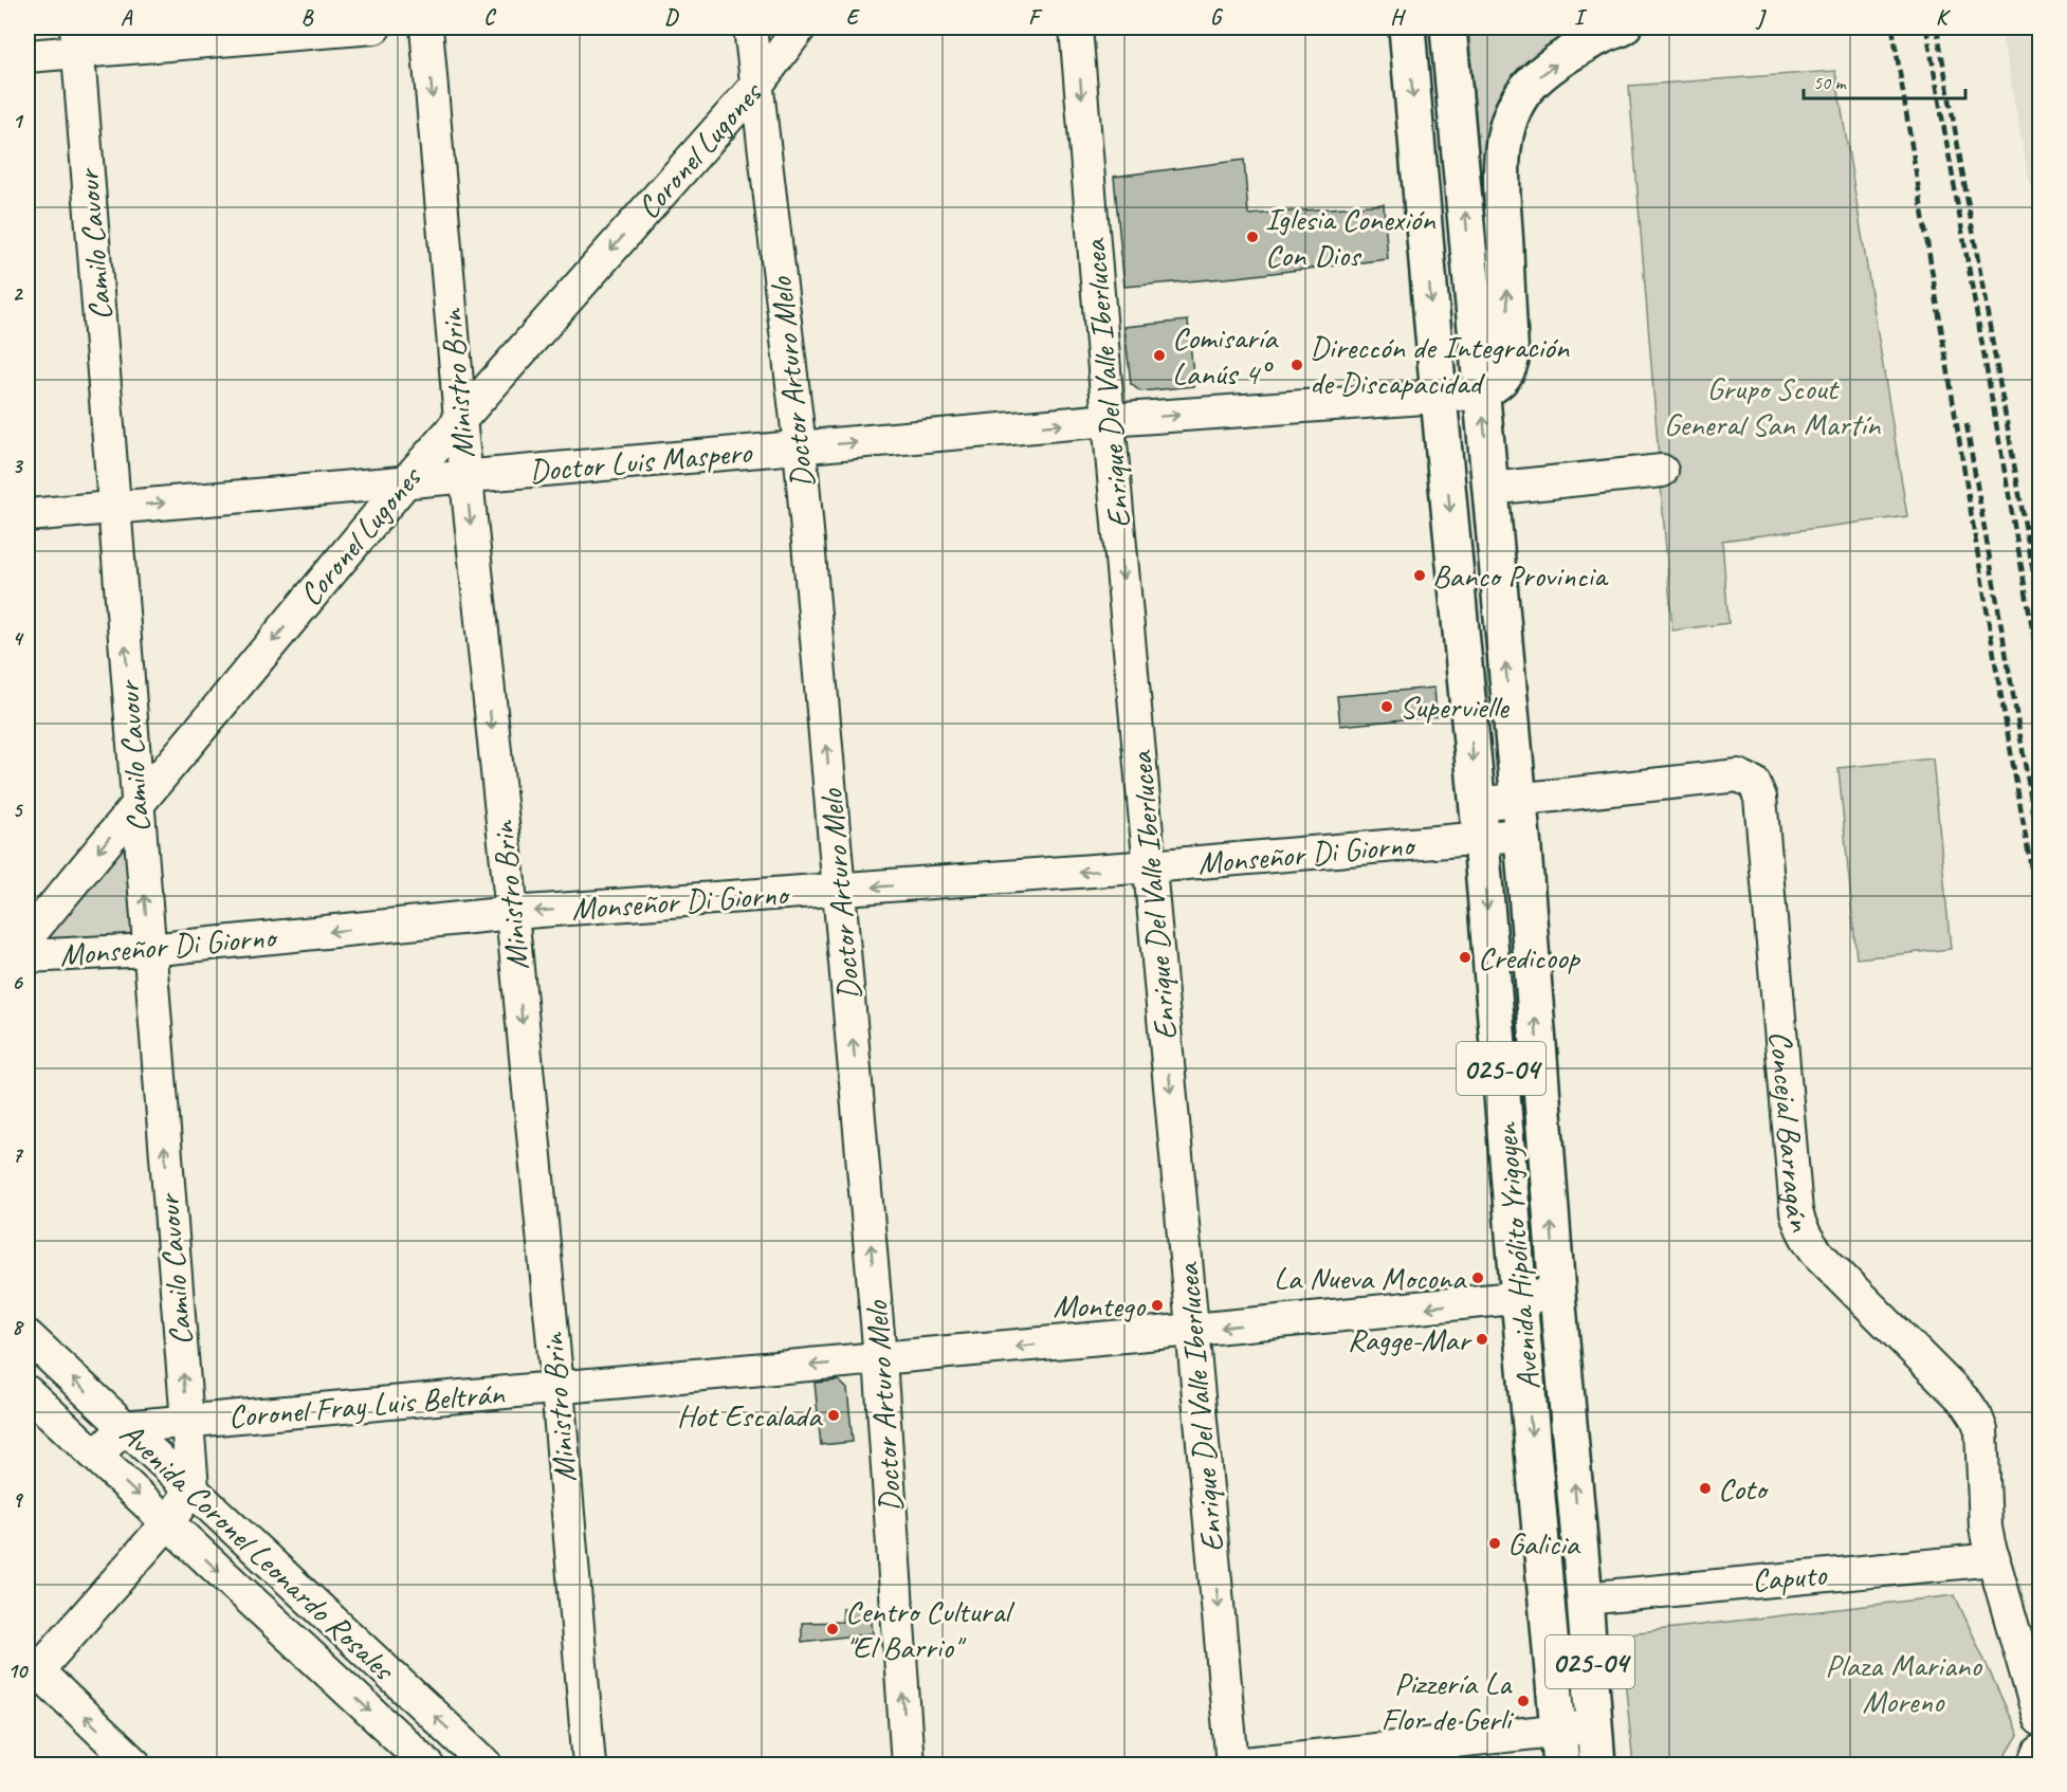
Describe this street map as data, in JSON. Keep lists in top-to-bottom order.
{
  "streets": {
    "main road": ["025-04", "Avenida Hipólito Yrigoyen"],
    "street": [
      "Coronel Lugones",
      "Camilo Cavour",
      "Doctor Arturo Melo",
      "Ministro Brin",
      "Enrique Del Valle Iberlucea",
      "Doctor Luis Maspero",
      "Monseñor Di Giorno",
      "Concejal Barragán",
      "Coronel Fray Luis Beltrán",
      "Avenida Coronel Leonardo Rosales",
      "Caputo"
    ]
  },
  "crossings": [
    ["Coronel Lugones", "Camilo Cavour"],
    ["Coronel Lugones", "Doctor Arturo Melo"],
    ["Coronel Lugones", "Ministro Brin"],
    ["Coronel Lugones", "Doctor Luis Maspero"],
    ["Camilo Cavour", "Doctor Luis Maspero"],
    ["Camilo Cavour", "Monseñor Di Giorno"],
    ["Camilo Cavour", "Coronel Fray Luis Beltrán"],
    ["Camilo Cavour", "Avenida Coronel Leonardo Rosales"],
    ["Doctor Arturo Melo", "Doctor Luis Maspero"],
    ["Doctor Arturo Melo", "Monseñor Di Giorno"],
    ["Doctor Arturo Melo", "Coronel Fray Luis Beltrán"],
    ["Ministro Brin", "Doctor Luis Maspero"],
    ["Ministro Brin", "Monseñor Di Giorno"],
    ["Ministro Brin", "Coronel Fray Luis Beltrán"],
    ["Enrique Del Valle Iberlucea", "Doctor Luis Maspero"],
    ["Enrique Del Valle Iberlucea", "Monseñor Di Giorno"],
    ["Enrique Del Valle Iberlucea", "Coronel Fray Luis Beltrán"],
    ["Doctor Luis Maspero", "Avenida Hipólito Yrigoyen"],
    ["Monseñor Di Giorno", "Avenida Hipólito Yrigoyen"],
    ["Concejal Barragán", "Avenida Hipólito Yrigoyen"],
    ["Concejal Barragán", "Caputo"],
    ["Avenida Hipólito Yrigoyen", "Coronel Fray Luis Beltrán"],
    ["Avenida Hipólito Yrigoyen", "Caputo"],
    ["Coronel Fray Luis Beltrán", "Avenida Coronel Leonardo Rosales"]
  ],
  "one_way": [
    "Coronel Lugones",
    "Camilo Cavour",
    "Doctor Arturo Melo",
    "Ministro Brin",
    "Enrique Del Valle Iberlucea",
    "Doctor Luis Maspero",
    "Monseñor Di Giorno",
    "Coronel Fray Luis Beltrán"
  ],
  "parks": ["Grupo Scout General San Martín", "Plaza Mariano Moreno"],
  "places": [
    "Iglesia Conexión Con Dios",
    "Comisaría Lanús 4°",
    "Direccón de Integración de Discapacidad",
    "Banco Provincia",
    "Supervielle",
    "Credicoop",
    "La Nueva Mocona",
    "Montego",
    "Ragge-Mar",
    "Hot Escalada",
    "Coto",
    "Galicia",
    "Centro Cultural \"El Barrio\"",
    "Pizzería La Flor de Gerli"
  ],
  "scale_bar": "50 m",
  "grid": {
    "columns": [
      "A",
      "B",
      "C",
      "D",
      "E",
      "F",
      "G",
      "H",
      "I",
      "J",
      "K"
    ],
    "rows": [
      "1",
      "2",
      "3",
      "4",
      "5",
      "6",
      "7",
      "8",
      "9",
      "10"
    ]
  }
}
